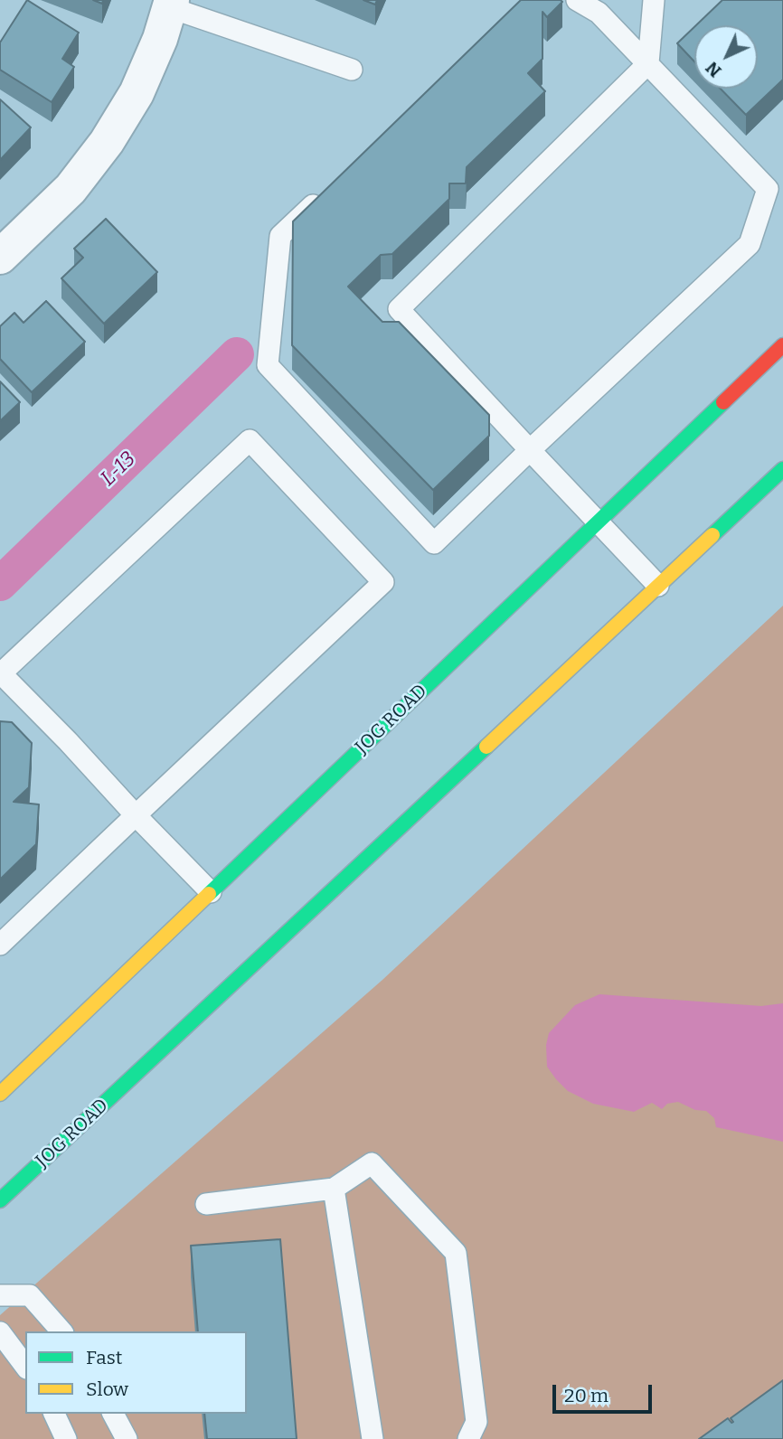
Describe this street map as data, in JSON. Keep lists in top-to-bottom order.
{
  "streets": {
    "main road": ["JOG ROAD"]
  },
  "water": ["L-13"],
  "legend": ["Fast", "Slow"],
  "scale_bar": "20 m",
  "north": "bottom left"
}
